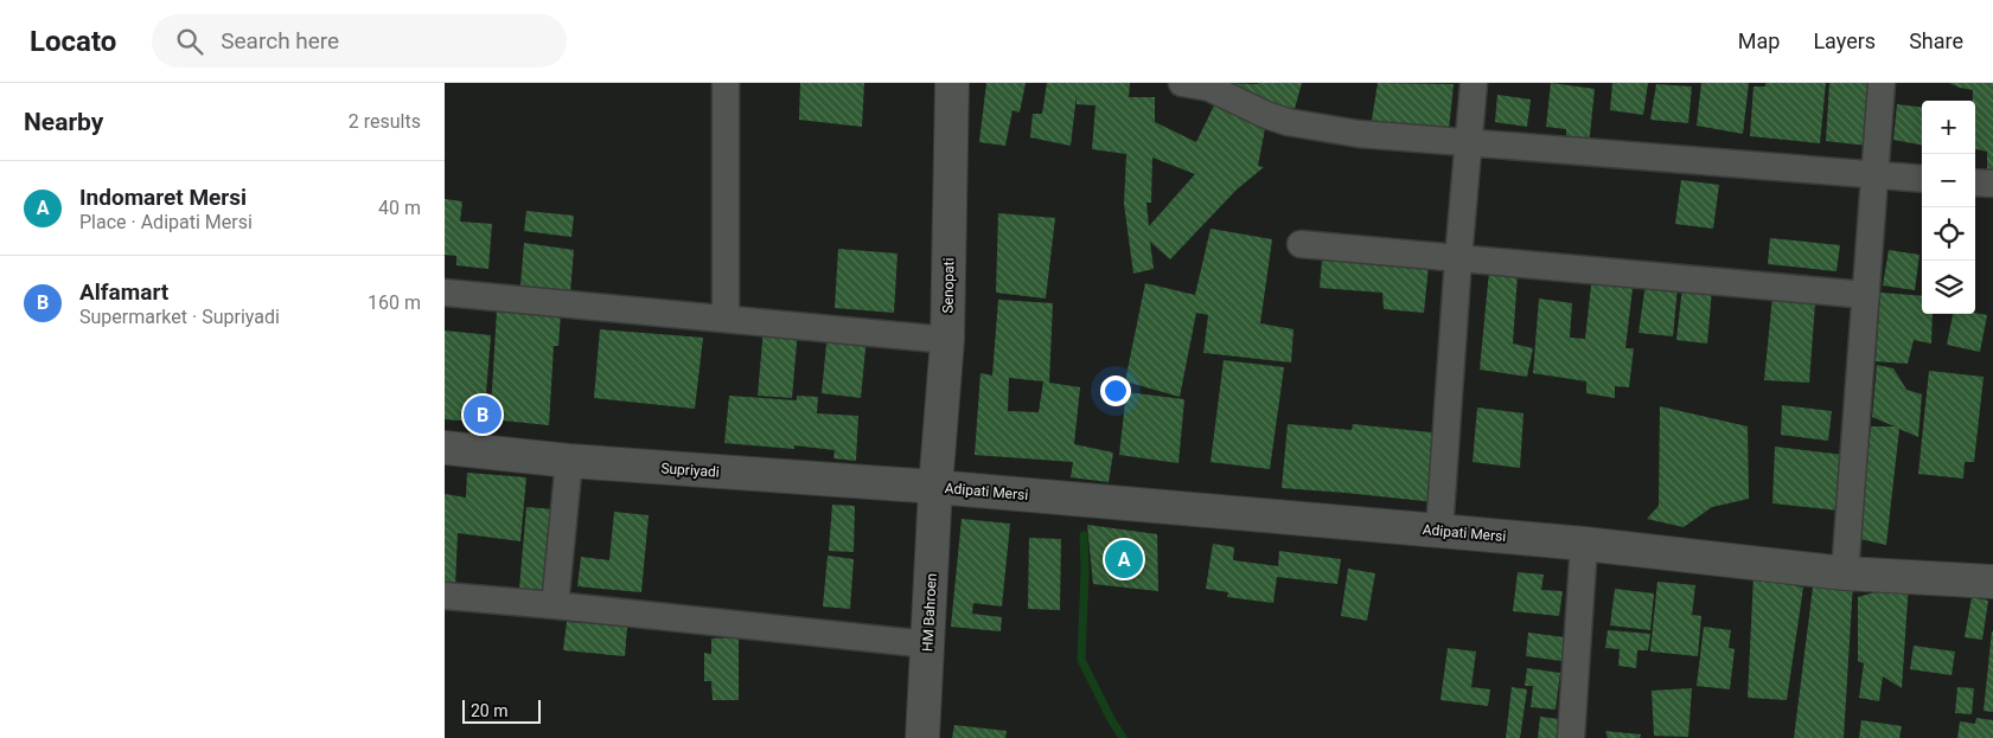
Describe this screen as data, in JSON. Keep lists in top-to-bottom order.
{
  "streets": {
    "street": [
      "Senopati",
      "Supriyadi",
      "Adipati Mersi",
      "HM Bahroen"
    ]
  },
  "crossings": [
    ["Senopati", "Supriyadi"],
    ["Senopati", "Adipati Mersi"],
    ["Senopati", "HM Bahroen"],
    ["Supriyadi", "Adipati Mersi"],
    ["Supriyadi", "HM Bahroen"],
    ["Adipati Mersi", "HM Bahroen"]
  ],
  "scale_bar": "20 m",
  "page": {
    "header": "Locato",
    "search": "Search here",
    "nav": ["Map", "Layers", "Share"],
    "heading": ["Nearby", "2 results"],
    "map_buttons": ["+", "−"],
    "list": [
      {
        "mark": "A",
        "name": "Indomaret Mersi",
        "note": "Place · Adipati Mersi",
        "value": "40 m"
      },
      {
        "mark": "B",
        "name": "Alfamart",
        "note": "Supermarket · Supriyadi",
        "value": "160 m"
      }
    ],
    "pins": ["B", "A"],
    "scale": "20 m"
  }
}
